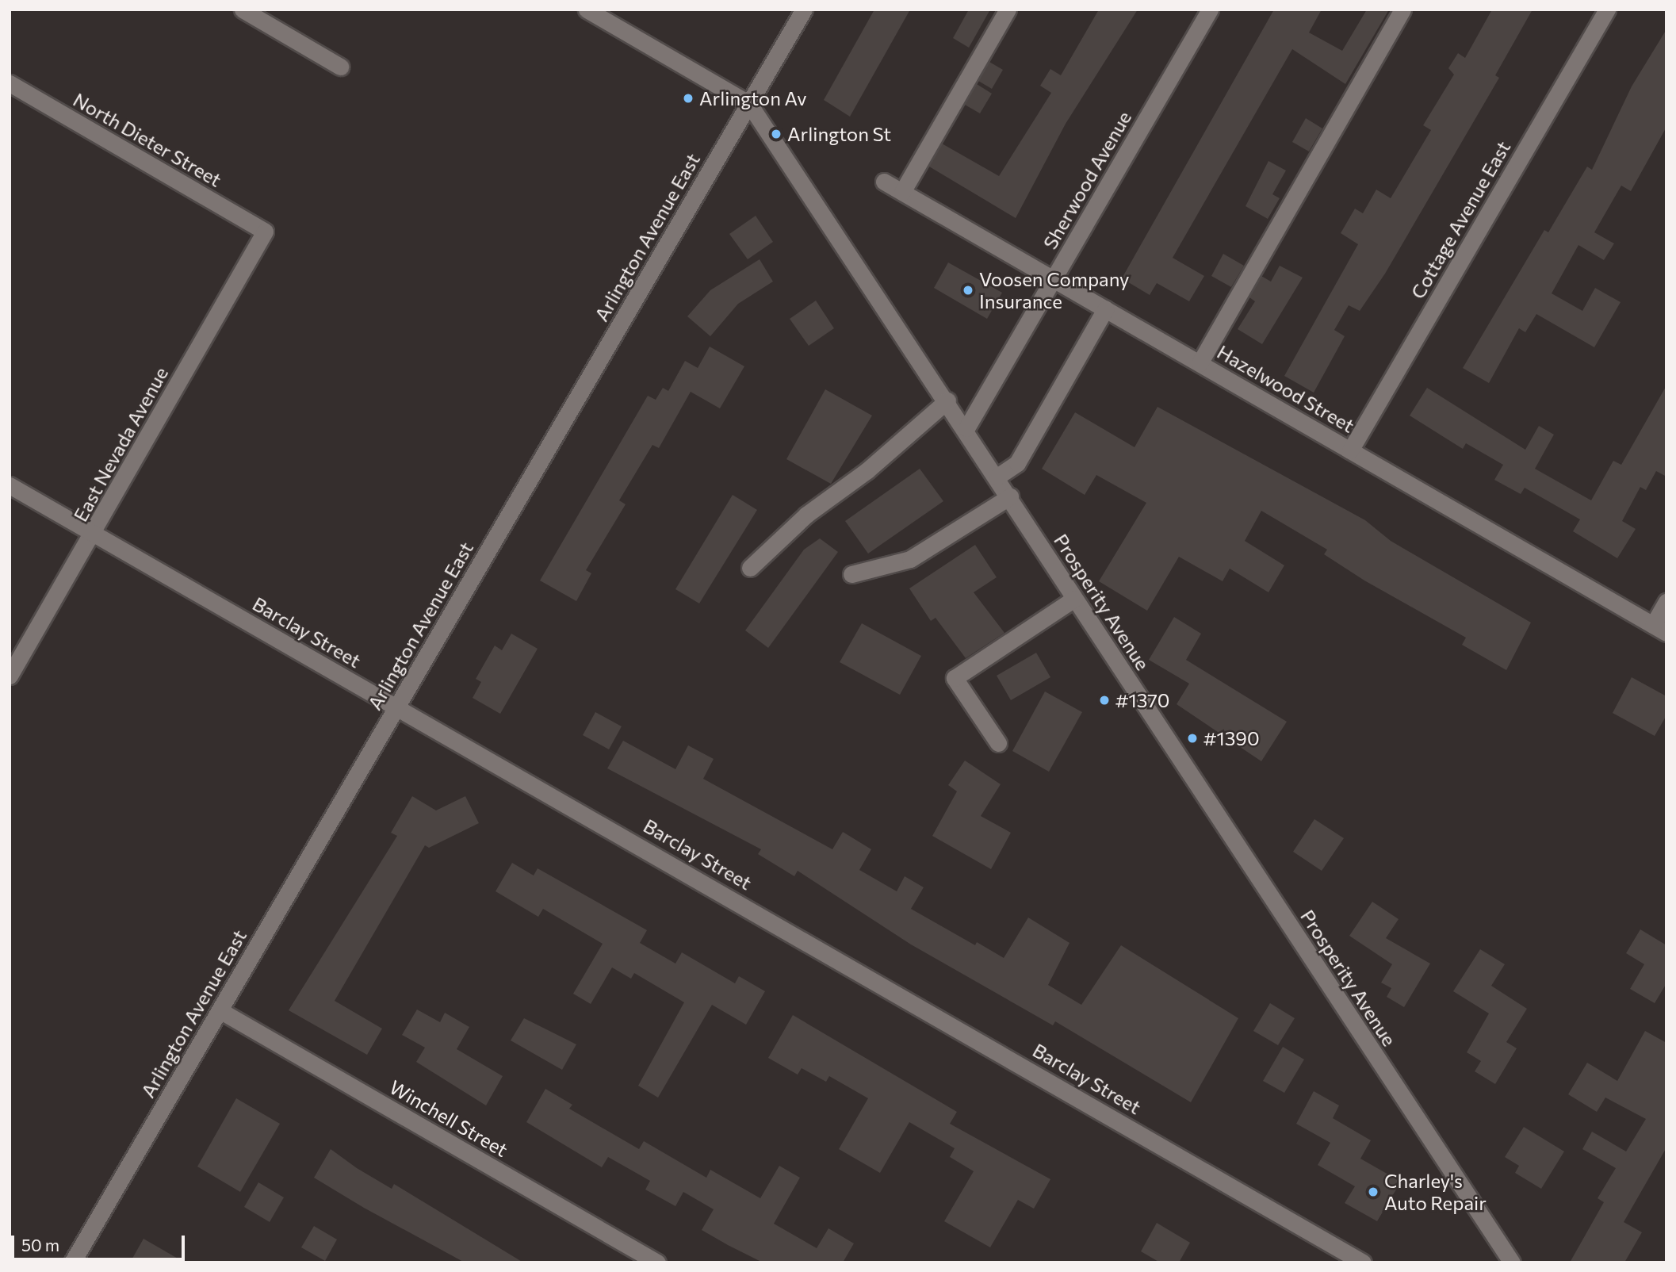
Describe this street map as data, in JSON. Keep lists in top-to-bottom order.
{
  "streets": {
    "street": [
      "North Dieter Street",
      "Sherwood Avenue",
      "Cottage Avenue East",
      "Arlington Avenue East",
      "Hazelwood Street",
      "East Nevada Avenue",
      "Prosperity Avenue",
      "Barclay Street",
      "Winchell Street"
    ]
  },
  "crossings": [
    ["North Dieter Street", "East Nevada Avenue"],
    ["Sherwood Avenue", "Hazelwood Street"],
    ["Sherwood Avenue", "Prosperity Avenue"],
    ["Cottage Avenue East", "Hazelwood Street"],
    ["Arlington Avenue East", "Prosperity Avenue"],
    ["Arlington Avenue East", "Barclay Street"],
    ["Arlington Avenue East", "Winchell Street"],
    ["East Nevada Avenue", "Barclay Street"]
  ],
  "places": [
    "Arlington Av",
    "Arlington St",
    "Voosen Company Insurance",
    "#1370",
    "#1390",
    "Charley's Auto Repair"
  ],
  "scale_bar": "50 m"
}
